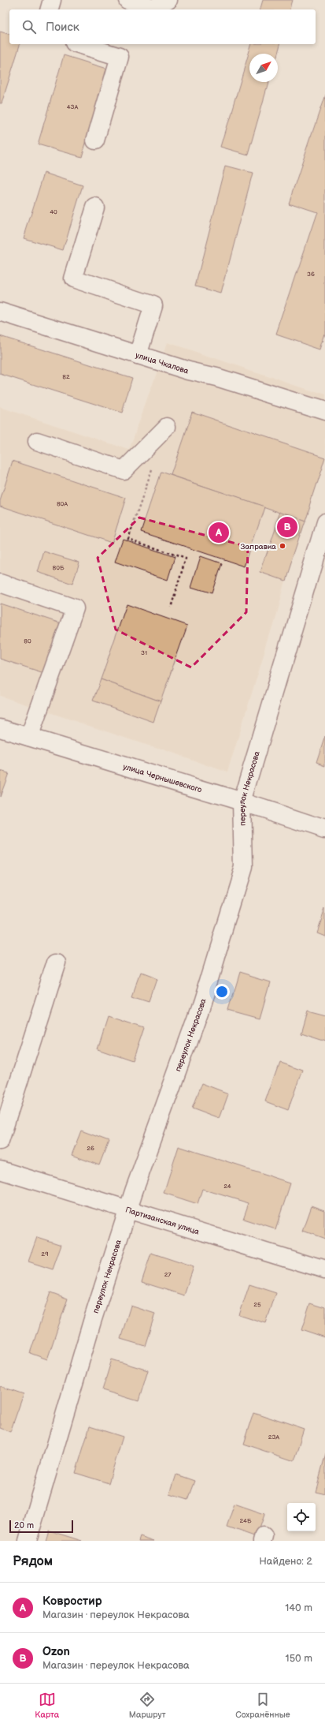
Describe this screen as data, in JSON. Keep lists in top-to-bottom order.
{
  "streets": {
    "street": [
      "улица Чкалова",
      "улица Чернышевского",
      "переулок Некрасова",
      "Партизанская улица"
    ]
  },
  "crossings": [
    ["улица Чернышевского", "переулок Некрасова"],
    ["переулок Некрасова", "Партизанская улица"]
  ],
  "places": ["Заправка"],
  "house_numbers": [
    "43А",
    "40",
    "36",
    "82",
    "80А",
    "80Б",
    "80",
    "31",
    "26",
    "24",
    "29",
    "27",
    "25",
    "23А",
    "24Б"
  ],
  "scale_bar": "20 m",
  "north": "top right",
  "page": {
    "search": "Поиск",
    "pins": ["B", "A"],
    "scale": "20 m",
    "heading": ["Рядом", "Найдено: 2"],
    "list": [
      {
        "mark": "A",
        "name": "Ковростир",
        "note": "Магазин · переулок Некрасова",
        "value": "140 m"
      },
      {
        "mark": "B",
        "name": "Ozon",
        "note": "Магазин · переулок Некрасова",
        "value": "150 m"
      }
    ],
    "nav": ["Карта", "Маршрут", "Сохранённые"]
  }
}
